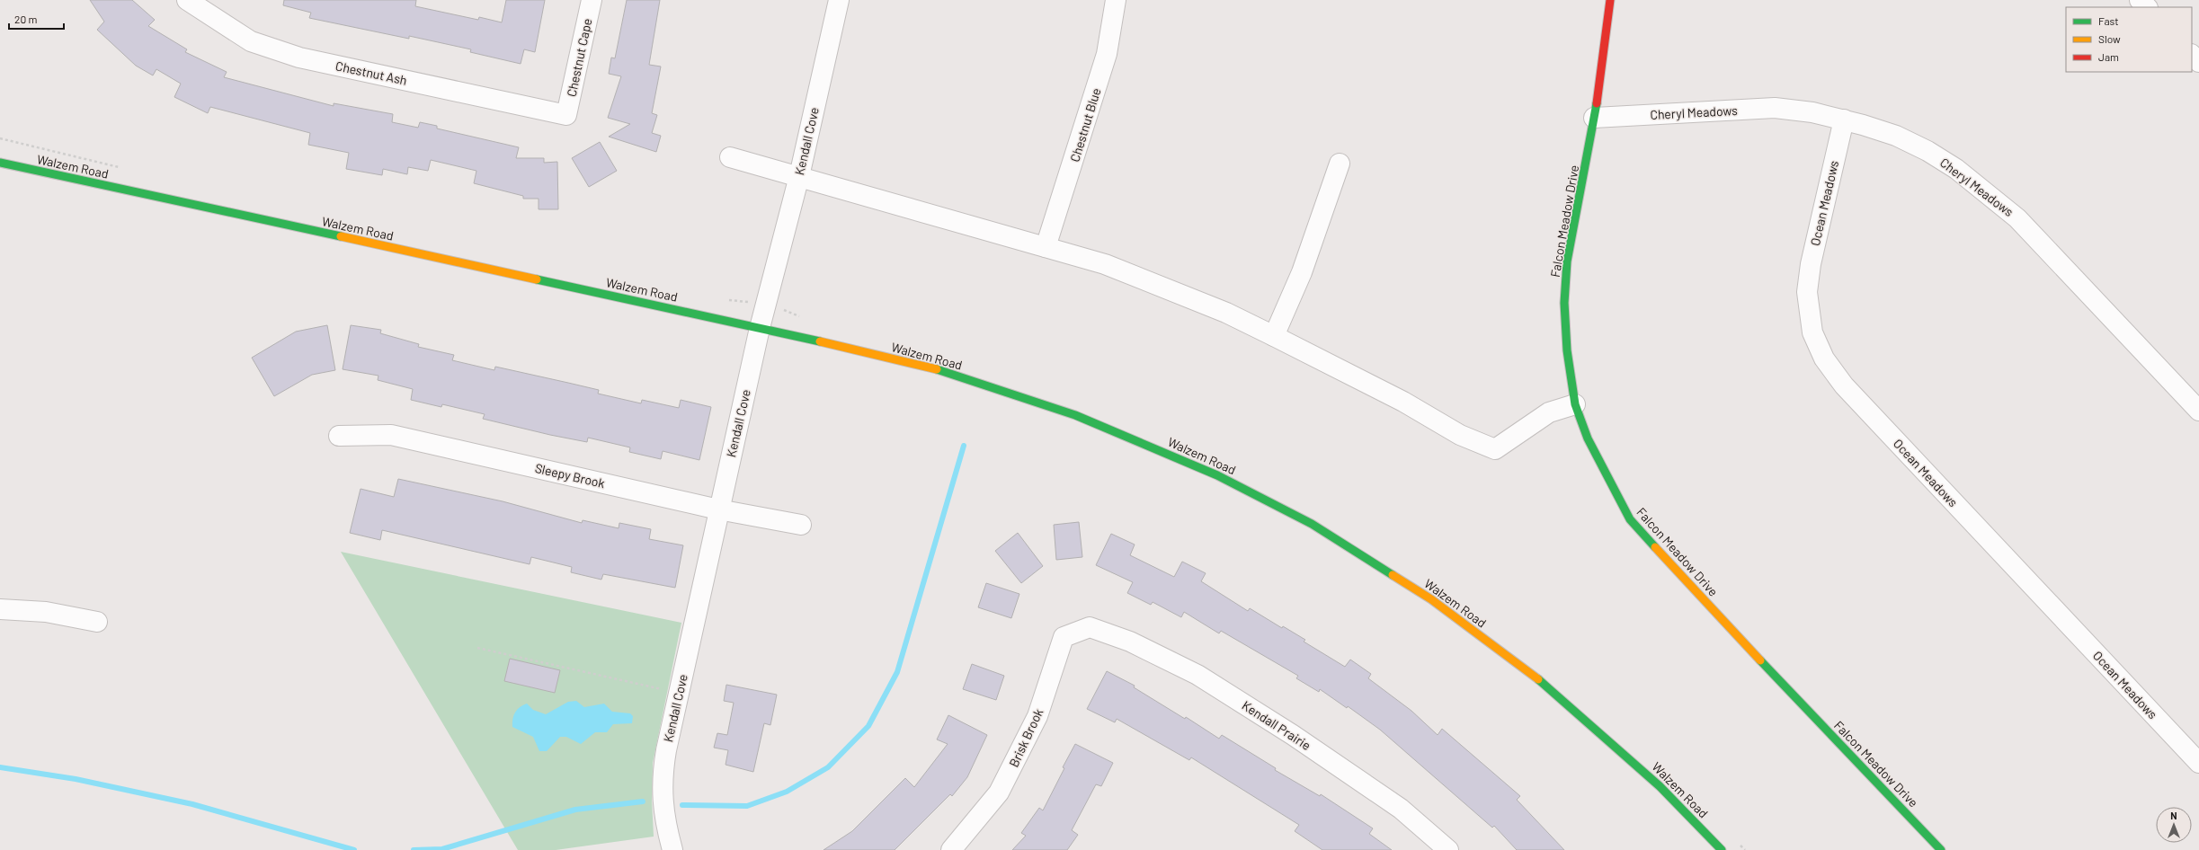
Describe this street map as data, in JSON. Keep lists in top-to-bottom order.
{
  "streets": {
    "street": [
      "Chestnut Cape",
      "Chestnut Ash",
      "Cheryl Meadows",
      "Chestnut Blue",
      "Kendall Cove",
      "Walzem Road",
      "Ocean Meadows",
      "Falcon Meadow Drive",
      "Sleepy Brook",
      "Kendall Prairie",
      "Brisk Brook"
    ]
  },
  "crossings": [
    ["Chestnut Cape", "Chestnut Ash"],
    ["Cheryl Meadows", "Ocean Meadows"],
    ["Cheryl Meadows", "Falcon Meadow Drive"],
    ["Kendall Cove", "Walzem Road"],
    ["Kendall Cove", "Sleepy Brook"],
    ["Kendall Prairie", "Brisk Brook"]
  ],
  "legend": ["Fast", "Slow", "Jam"],
  "scale_bar": "20 m",
  "north": "top"
}
